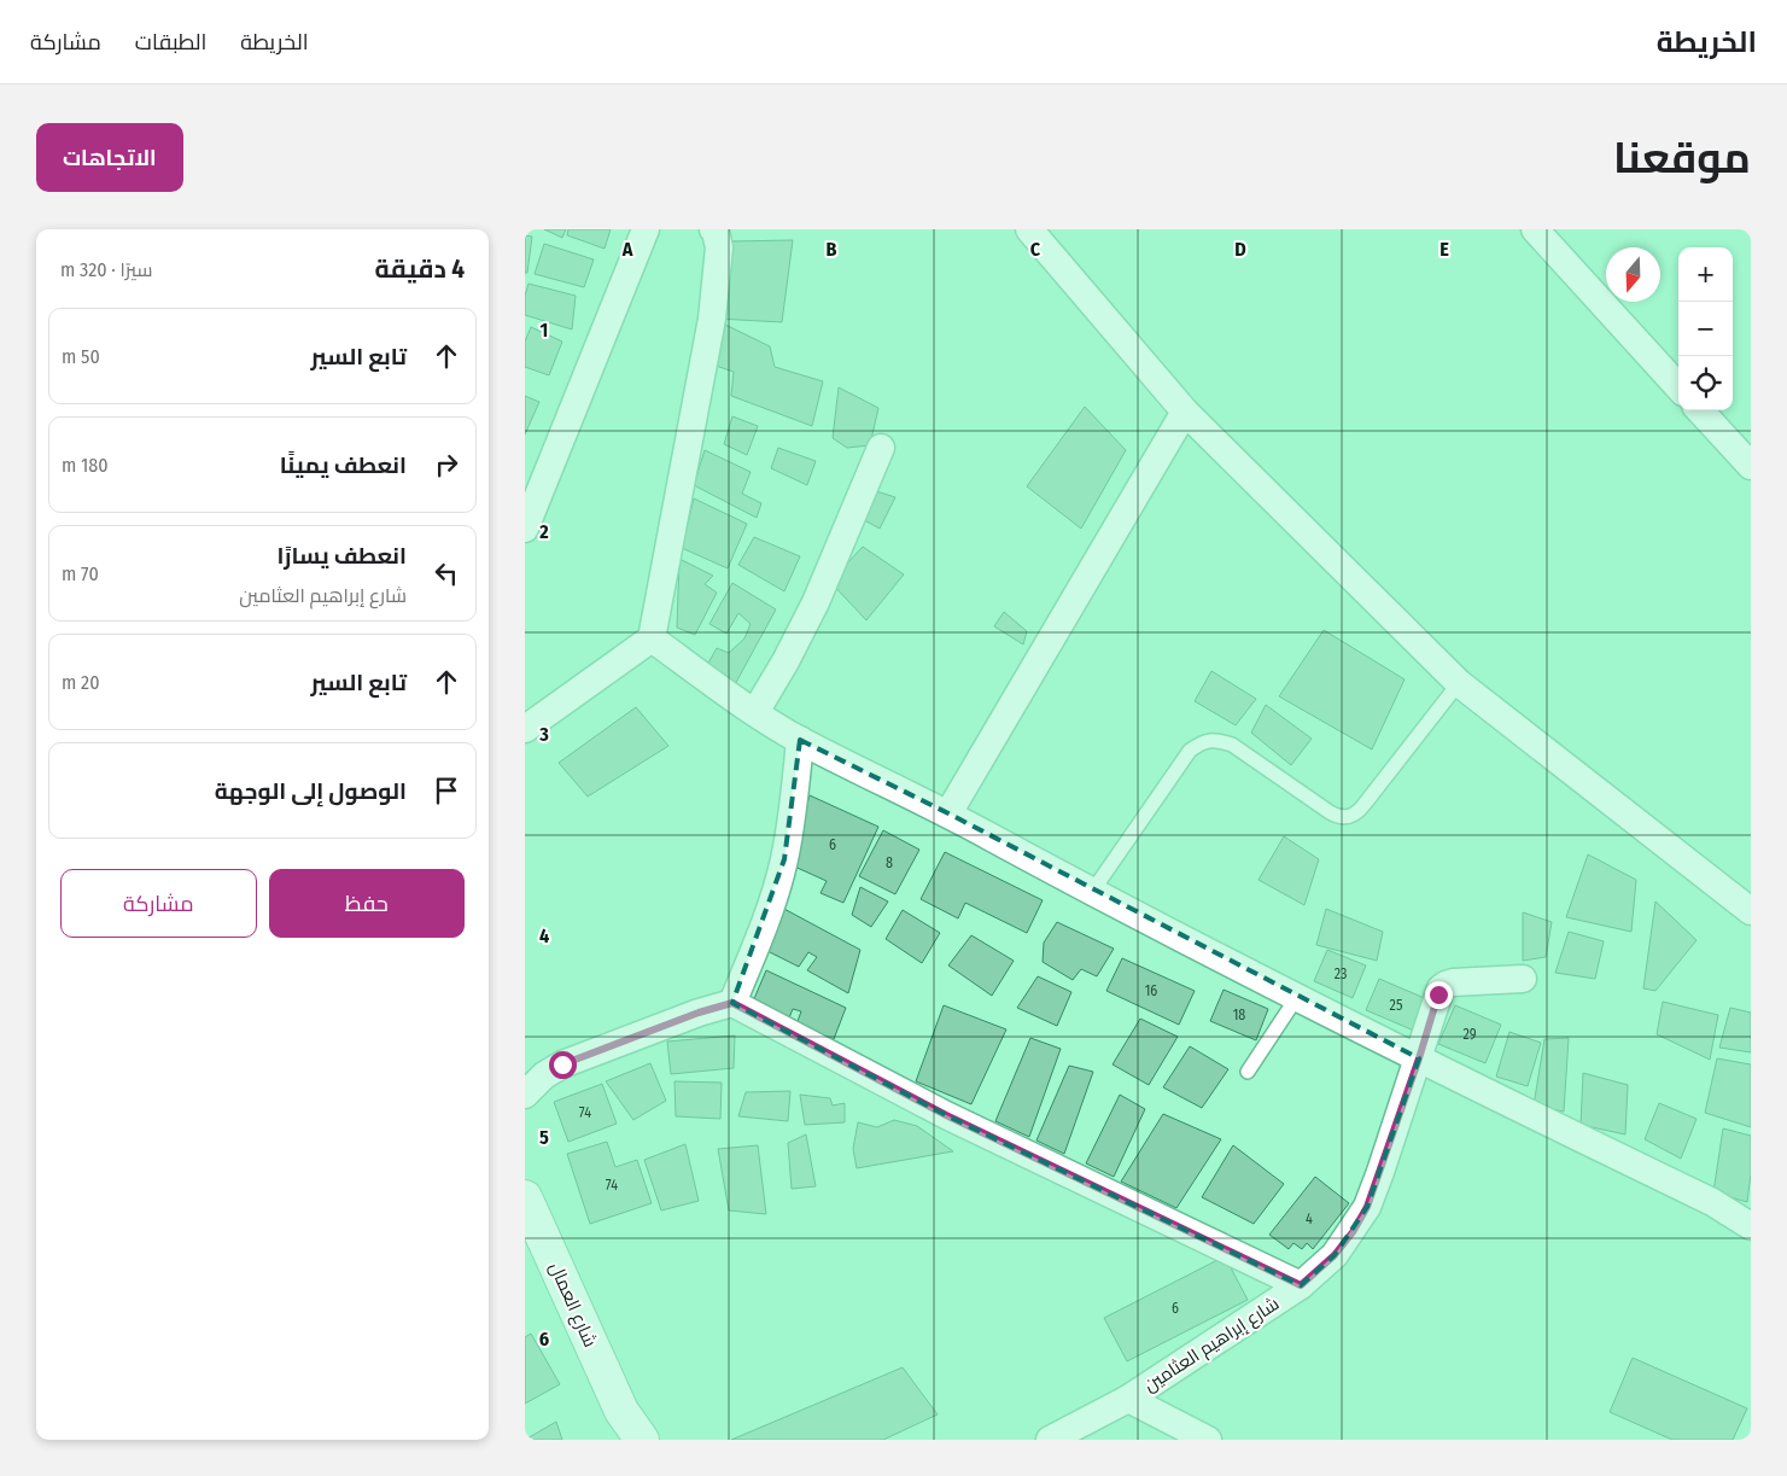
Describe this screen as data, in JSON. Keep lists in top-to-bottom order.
{
  "streets": {
    "street": ["شارع العمال", "شارع إبراهيم العثامين"]
  },
  "house_numbers": [
    "6",
    "8",
    "23",
    "16",
    "25",
    "18",
    "29",
    "74",
    "74",
    "4",
    "6"
  ],
  "north": "bottom",
  "page": {
    "header": "الخريطة",
    "nav": ["الخريطة", "الطبقات", "مشاركة"],
    "title": "موقعنا",
    "buttons": [
      "الاتجاهات",
      ["حفظ", "مشاركة"]
    ],
    "heading": ["4 دقيقة", "سيرًا · 320 m"],
    "map_buttons": ["+", "−"],
    "list": [
      ["تابع السير", "50 m"],
      ["انعطف يمينًا", "180 m"],
      ["انعطف يسارًا", "شارع إبراهيم العثامين", "70 m"],
      ["تابع السير", "20 m"],
      "الوصول إلى الوجهة"
    ]
  },
  "grid": {
    "columns": [
      "A",
      "B",
      "C",
      "D",
      "E"
    ],
    "rows": [
      "1",
      "2",
      "3",
      "4",
      "5",
      "6"
    ]
  }
}
